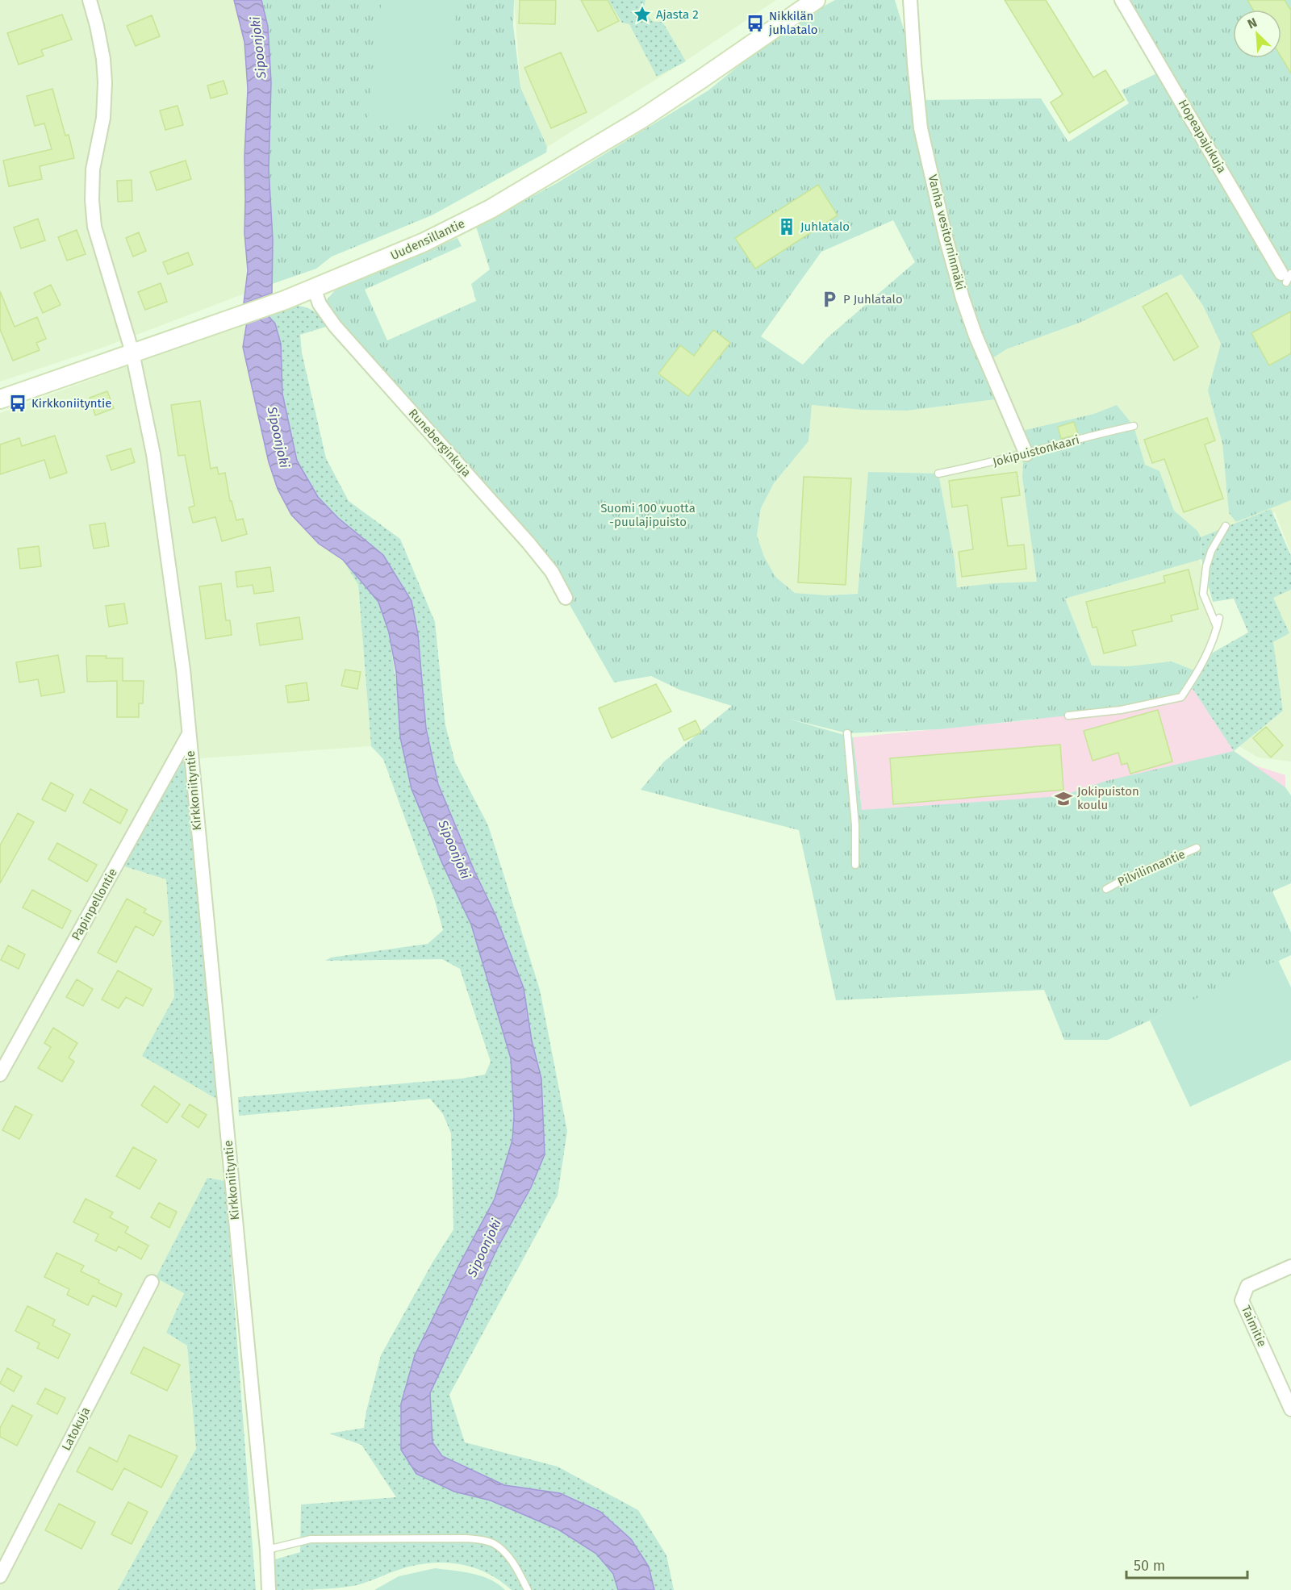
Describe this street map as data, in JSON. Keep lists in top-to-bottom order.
{
  "streets": {
    "street": [
      "Hopeapajukuja",
      "Vanha vesitorninmäki",
      "Uudensillantie",
      "Runeberginkuja",
      "Kirkkoniityntie",
      "Papinpellontie",
      "Taimitie",
      "Latokuja"
    ],
    "lane": ["Jokipuistonkaari", "Pilvilinnantie"]
  },
  "crossings": [
    ["Vanha vesitorninmäki", "Jokipuistonkaari"],
    ["Uudensillantie", "Runeberginkuja"],
    ["Uudensillantie", "Kirkkoniityntie"],
    ["Kirkkoniityntie", "Papinpellontie"]
  ],
  "water": ["Sipoonjoki"],
  "parks": ["Suomi 100 vuotta -puulajipuisto"],
  "places": {
    "place": ["Ajasta 2"],
    "bus stop": ["Nikkilän juhlatalo", "Kirkkoniityntie"],
    "building": ["Juhlatalo"],
    "parking": ["P Juhlatalo"],
    "school or university": ["Jokipuiston koulu"]
  },
  "scale_bar": "50 m",
  "north": "top left"
}
